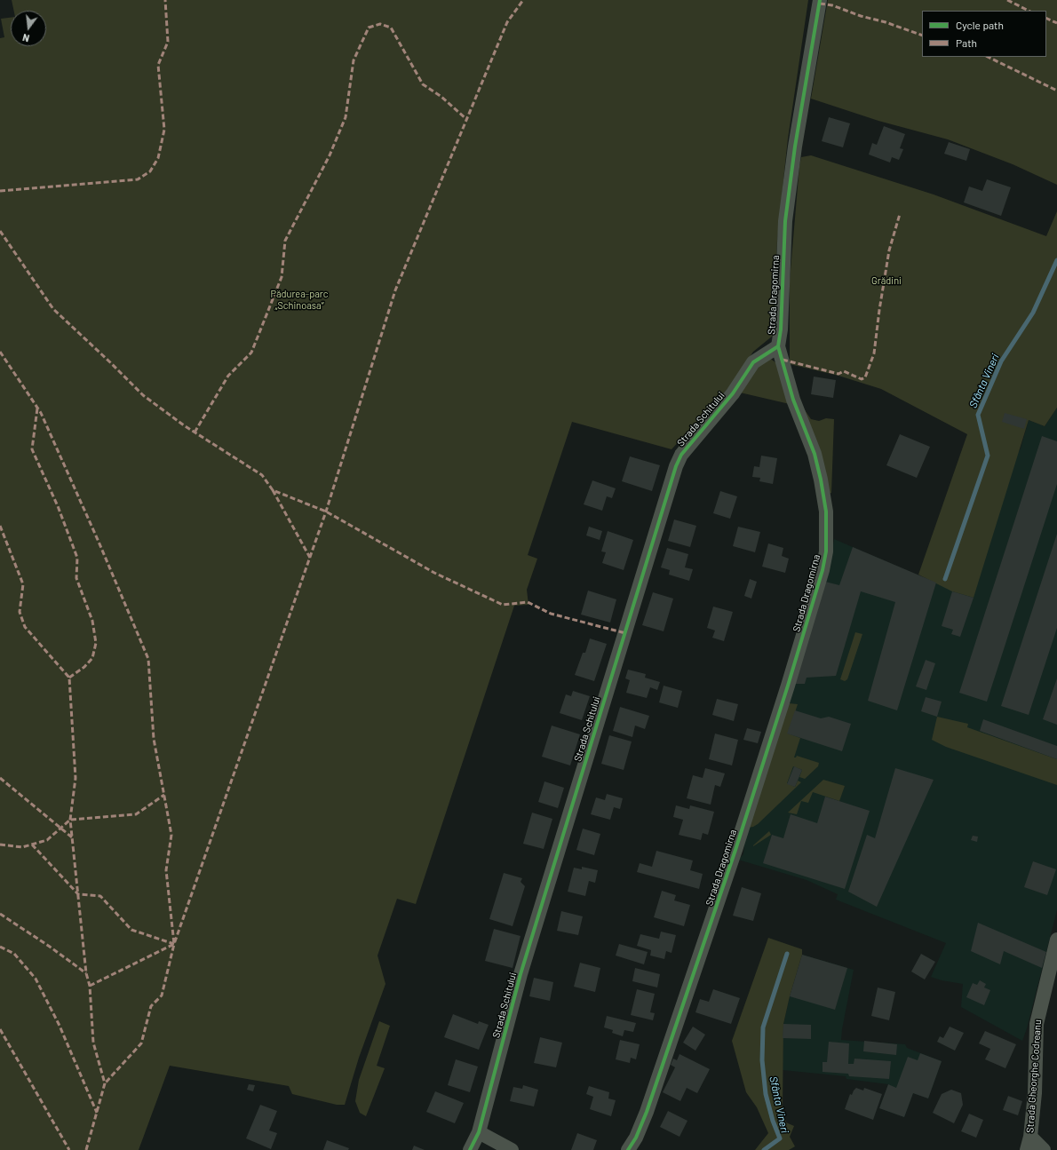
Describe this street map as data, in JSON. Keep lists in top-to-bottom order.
{
  "streets": {
    "street": ["Strada Dragomirna", "Strada Schitului", "Strada Gheorghe Codreanu"]
  },
  "crossings": [
    ["Strada Dragomirna", "Strada Schitului"]
  ],
  "water": ["Sfânta Vineri"],
  "parks": ["Grădini", "Pădurea-parc „Schinoasa“"],
  "legend": ["Cycle path", "Path"],
  "north": "bottom"
}
